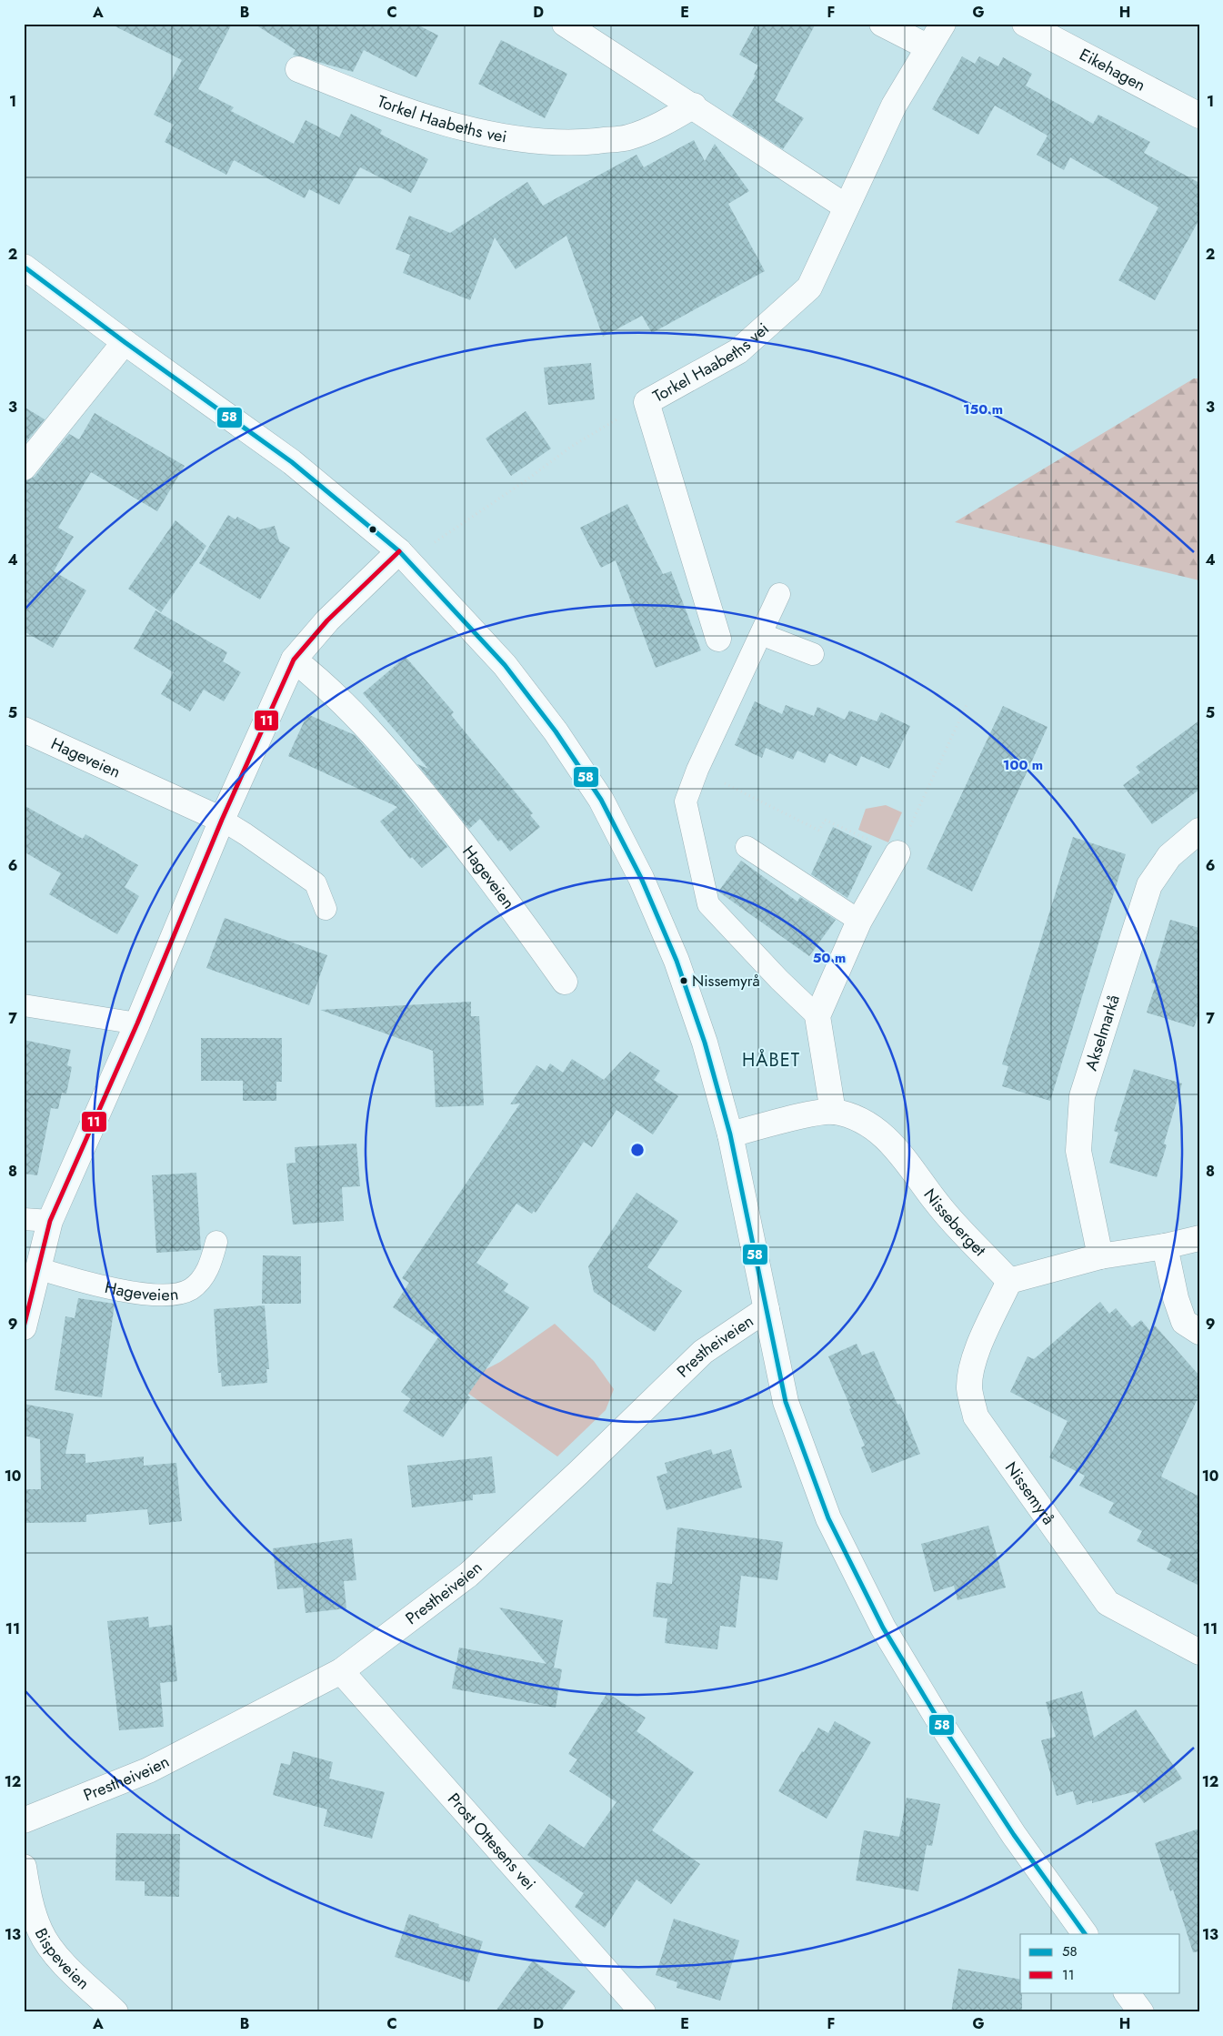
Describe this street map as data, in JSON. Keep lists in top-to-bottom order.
{
  "streets": {
    "street": [
      "Eikehagen",
      "Torkel Haabeths vei",
      "Hageveien",
      "Akselmarkå",
      "Nisseberget",
      "Prestheiveien",
      "Nissemyrå",
      "Prost Ottesens vei",
      "Bispeveien"
    ]
  },
  "crossings": [
    ["Nisseberget", "Prestheiveien"],
    ["Nisseberget", "Nissemyrå"],
    ["Prestheiveien", "Prost Ottesens vei"]
  ],
  "districts": ["HÅBET"],
  "places": ["Nissemyrå"],
  "lines": ["transit line 58", "transit line 11"],
  "legend": ["58", "11"],
  "grid": {
    "columns": [
      "A",
      "B",
      "C",
      "D",
      "E",
      "F",
      "G",
      "H"
    ],
    "rows": [
      "1",
      "2",
      "3",
      "4",
      "5",
      "6",
      "7",
      "8",
      "9",
      "10",
      "11",
      "12",
      "13"
    ]
  },
  "rings": ["150 m", "100 m", "50 m"]
}
